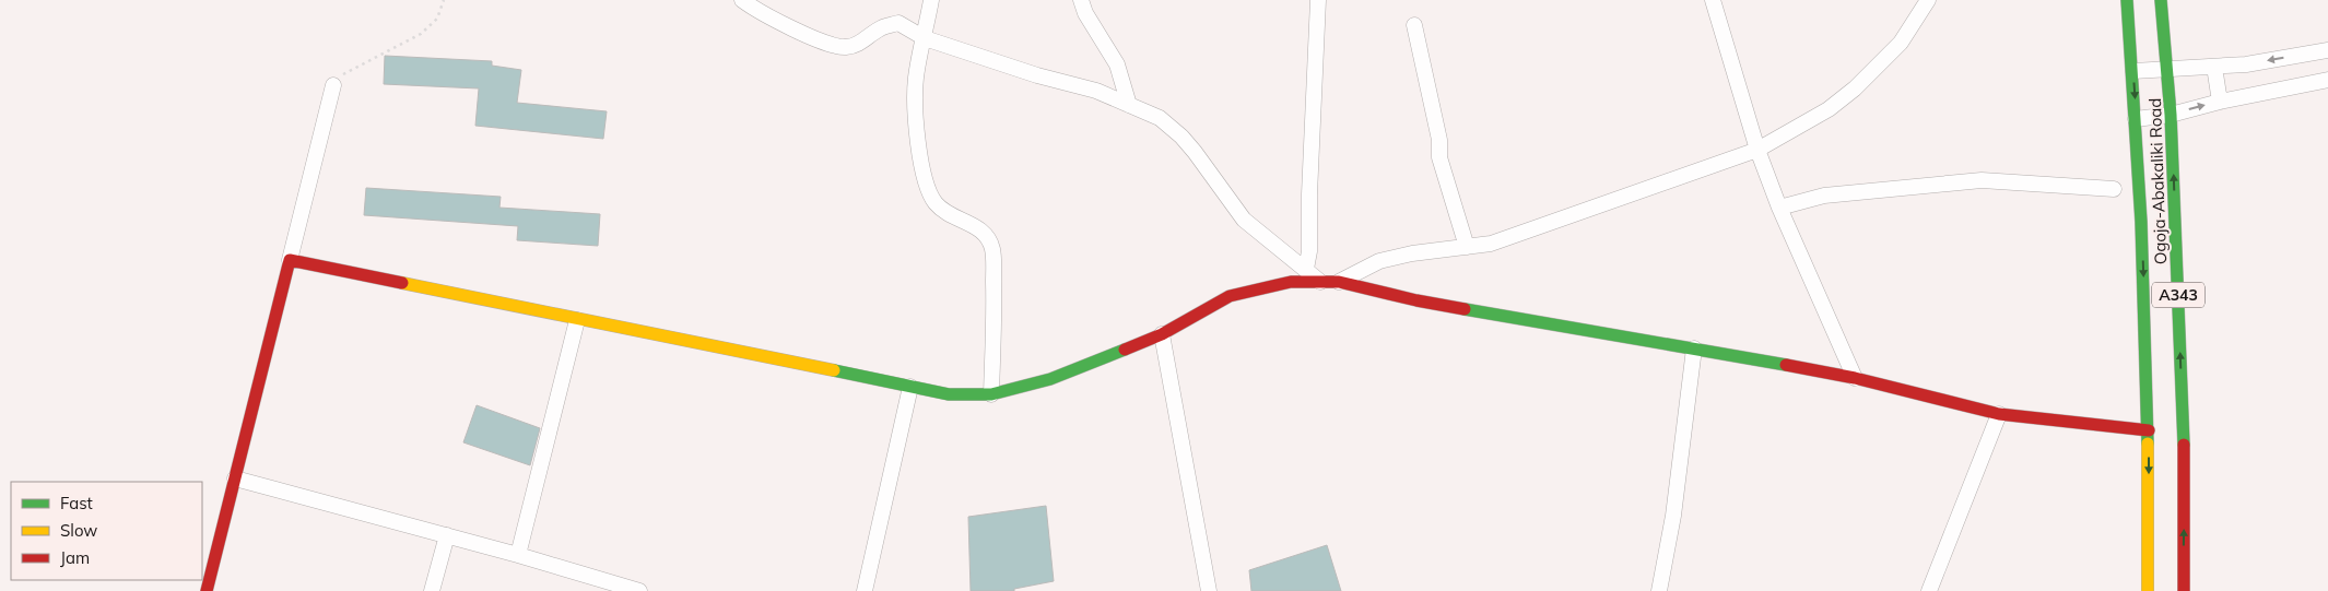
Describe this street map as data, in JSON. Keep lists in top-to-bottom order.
{
  "streets": {
    "main road": ["Ogoja-Abakaliki Road", "A343"]
  },
  "legend": ["Fast", "Slow", "Jam"]
}
